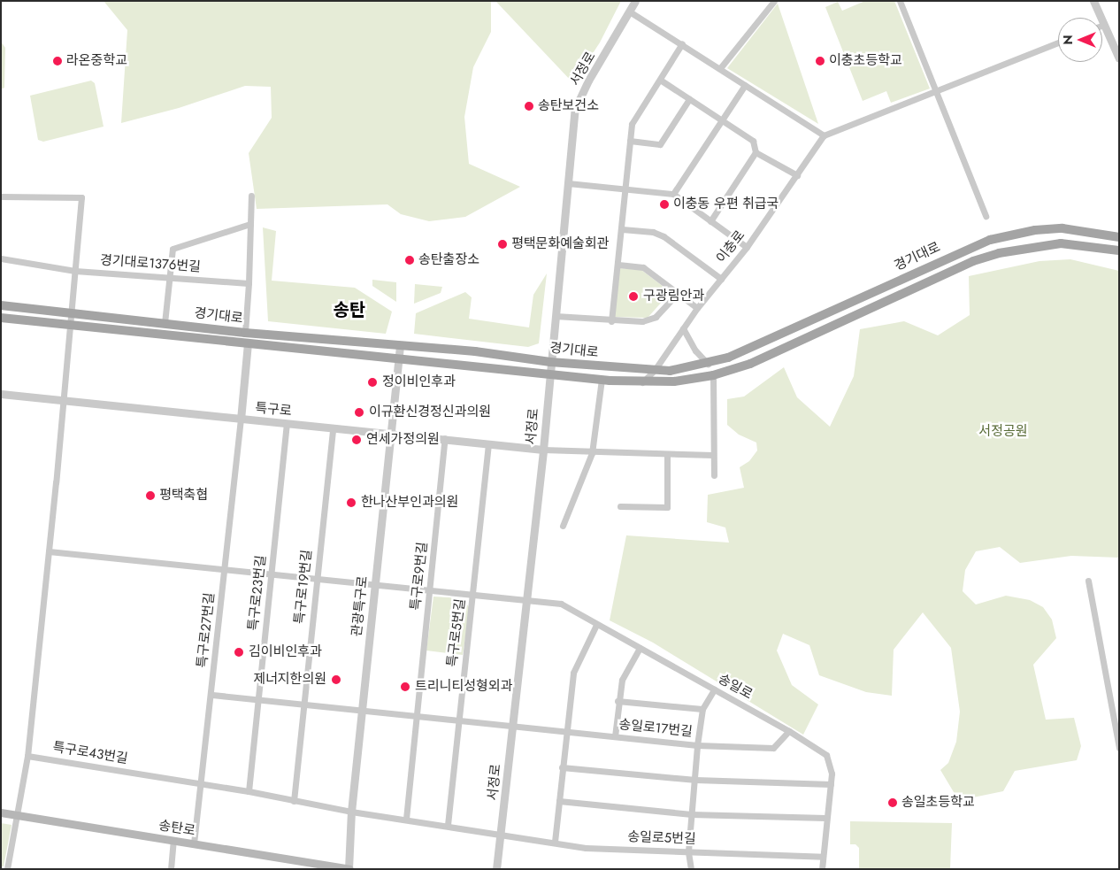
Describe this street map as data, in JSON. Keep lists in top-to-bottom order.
{
  "streets": {
    "main road": ["경기대로", "송탄로"],
    "street": [
      "서정로",
      "이충로",
      "경기대로1376번길",
      "특구로",
      "특구로9번길",
      "특구로19번길",
      "특구로23번길",
      "관광특구로",
      "특구로27번길",
      "특구로5번길",
      "송일로",
      "송일로17번길",
      "특구로43번길",
      "송일로5번길"
    ]
  },
  "crossings": [
    ["서정로", "경기대로"],
    ["서정로", "특구로"],
    ["서정로", "송일로"],
    ["서정로", "송일로17번길"],
    ["서정로", "송일로5번길"],
    ["이충로", "경기대로"],
    ["경기대로", "관광특구로"],
    ["특구로", "특구로9번길"],
    ["특구로", "특구로19번길"],
    ["특구로", "특구로23번길"],
    ["특구로", "관광특구로"],
    ["특구로", "특구로27번길"],
    ["특구로", "특구로5번길"],
    ["특구로9번길", "송일로"],
    ["특구로19번길", "송일로"],
    ["특구로19번길", "특구로43번길"],
    ["특구로23번길", "송일로"],
    ["특구로23번길", "특구로43번길"],
    ["관광특구로", "송일로"],
    ["관광특구로", "특구로43번길"],
    ["관광특구로", "송탄로"],
    ["특구로27번길", "송일로"],
    ["특구로27번길", "특구로43번길"],
    ["특구로27번길", "송탄로"],
    ["특구로5번길", "송일로"],
    ["특구로5번길", "송일로17번길"],
    ["송일로", "송일로17번길"],
    ["송일로", "송일로5번길"]
  ],
  "districts": ["송탄"],
  "parks": ["서정공원"],
  "places": [
    "라온중학교",
    "이충초등학교",
    "송탄보건소",
    "이충동 우편 취급국",
    "평택문화예술회관",
    "송탄출장소",
    "구광림안과",
    "정이비인후과",
    "이규환신경정신과의원",
    "연세가정의원",
    "평택축협",
    "한나산부인과의원",
    "김이비인후과",
    "제너지한의원",
    "트리니티성형외과",
    "송일초등학교"
  ],
  "north": "left"
}
